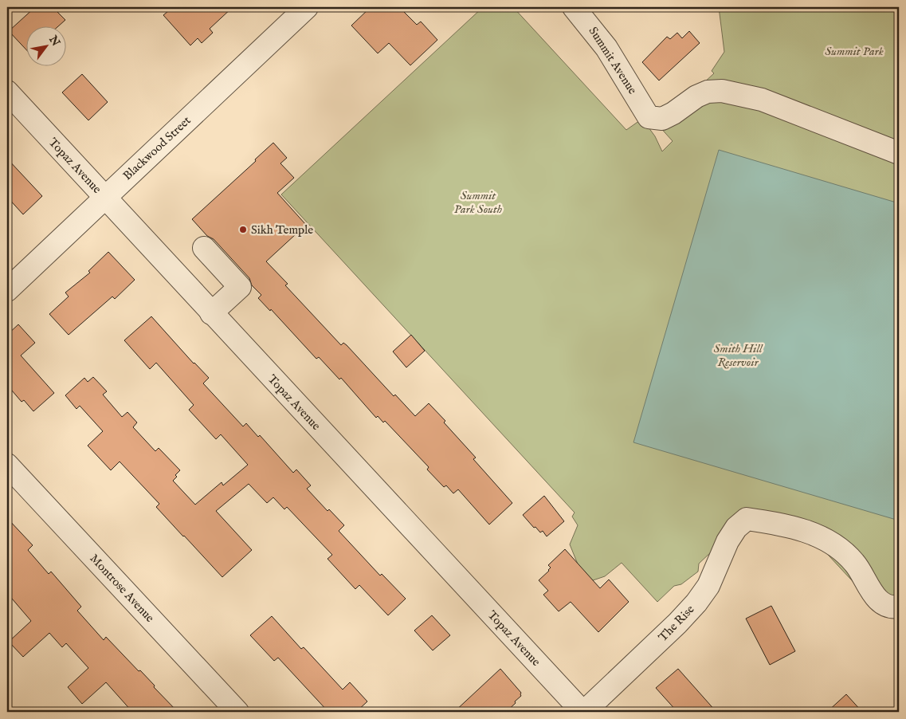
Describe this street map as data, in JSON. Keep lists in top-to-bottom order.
{
  "streets": {
    "street": [
      "Summit Avenue",
      "Blackwood Street",
      "Topaz Avenue",
      "Montrose Avenue",
      "The Rise"
    ]
  },
  "crossings": [
    ["Blackwood Street", "Topaz Avenue"],
    ["Topaz Avenue", "The Rise"]
  ],
  "parks": ["Summit Park", "Summit Park South", "Smith Hill Reservoir"],
  "places": ["Sikh Temple"],
  "north": "top right"
}
